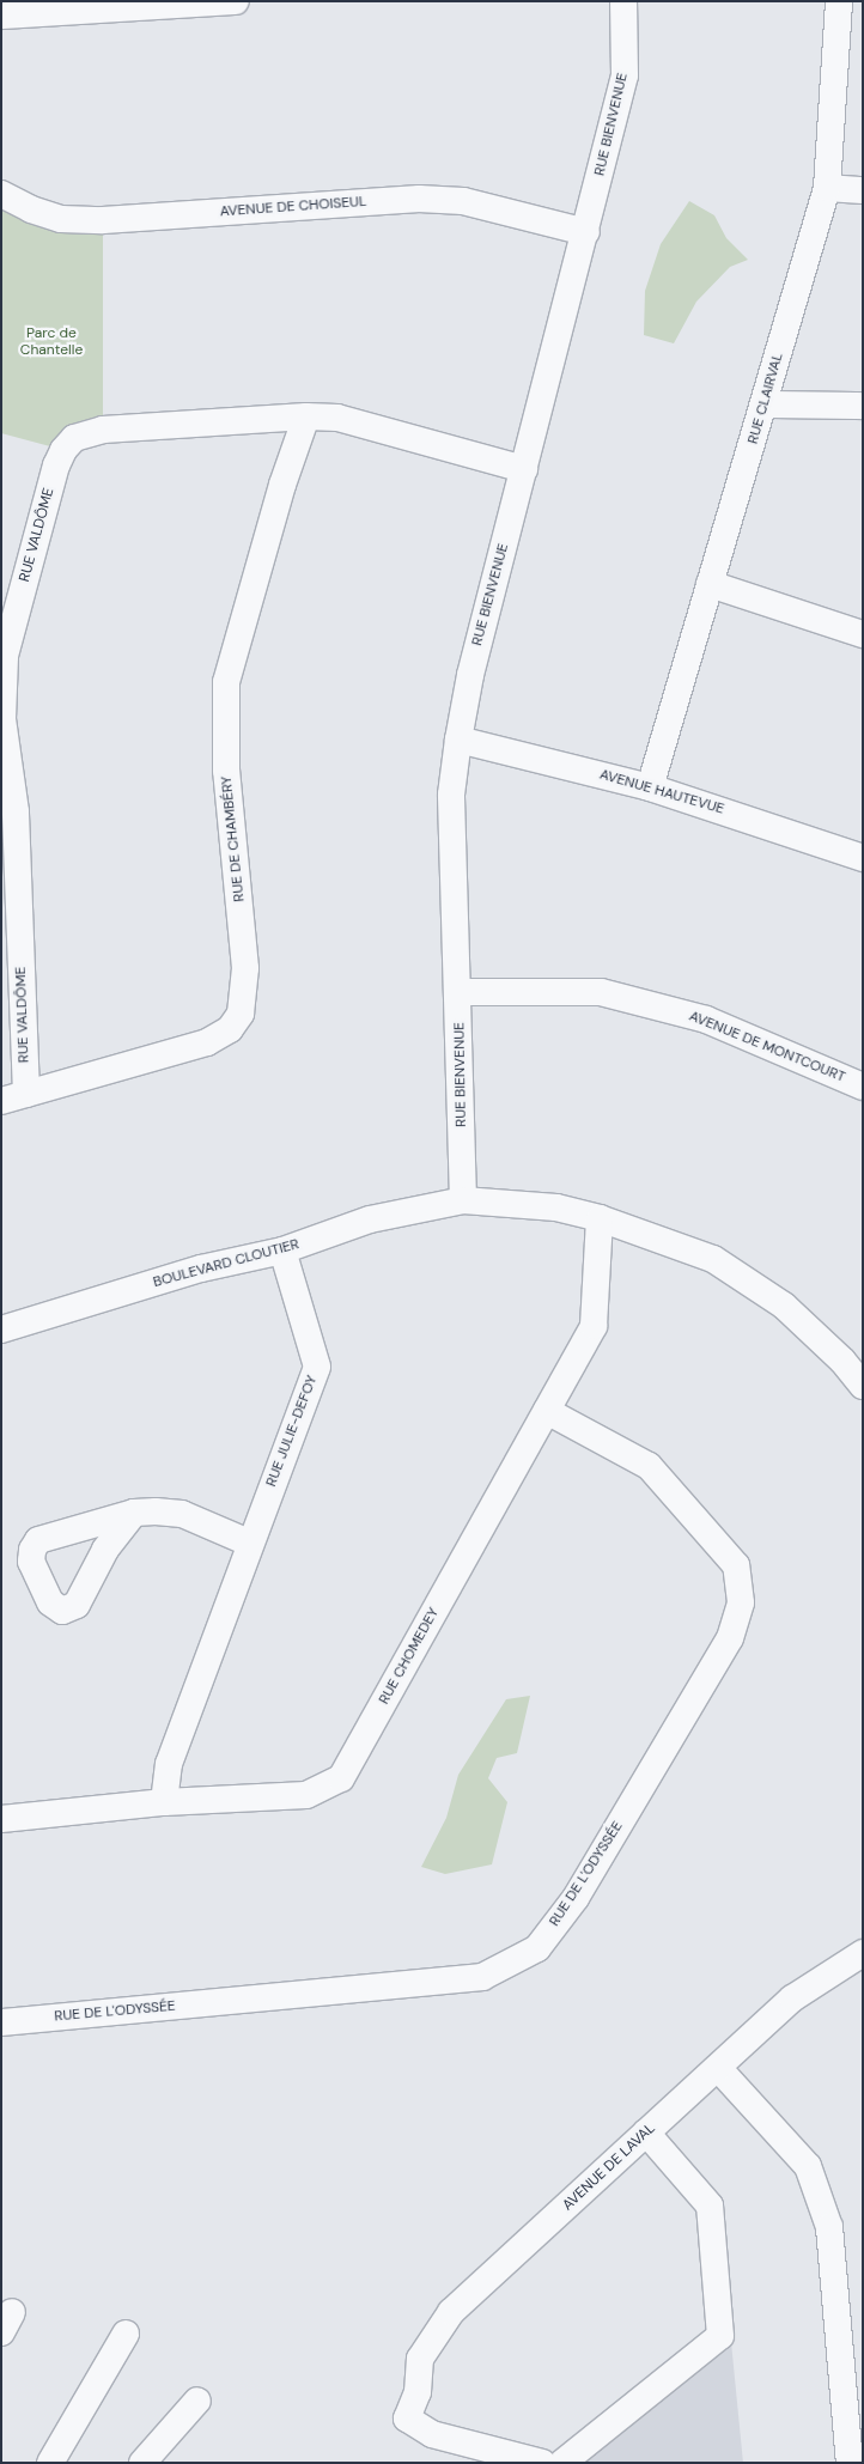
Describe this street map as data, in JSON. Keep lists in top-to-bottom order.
{
  "streets": {
    "street": [
      "RUE BIENVENUE",
      "AVENUE DE CHOISEUL",
      "RUE CLAIRVAL",
      "RUE VALDÔME",
      "AVENUE HAUTEVUE",
      "RUE DE CHAMBÉRY",
      "AVENUE DE MONTCOURT",
      "BOULEVARD CLOUTIER",
      "RUE JULIE-DEFOY",
      "RUE CHOMEDEY",
      "RUE DE L'ODYSSÉE",
      "AVENUE DE LAVAL"
    ]
  },
  "crossings": [
    ["RUE BIENVENUE", "AVENUE DE CHOISEUL"],
    ["RUE BIENVENUE", "RUE VALDÔME"],
    ["RUE BIENVENUE", "AVENUE HAUTEVUE"],
    ["RUE BIENVENUE", "AVENUE DE MONTCOURT"],
    ["RUE BIENVENUE", "BOULEVARD CLOUTIER"],
    ["RUE CLAIRVAL", "AVENUE HAUTEVUE"],
    ["RUE VALDÔME", "RUE DE CHAMBÉRY"],
    ["BOULEVARD CLOUTIER", "RUE JULIE-DEFOY"],
    ["BOULEVARD CLOUTIER", "RUE CHOMEDEY"],
    ["RUE JULIE-DEFOY", "RUE CHOMEDEY"],
    ["RUE CHOMEDEY", "RUE DE L'ODYSSÉE"]
  ],
  "parks": ["Parc de Chantelle"]
}
